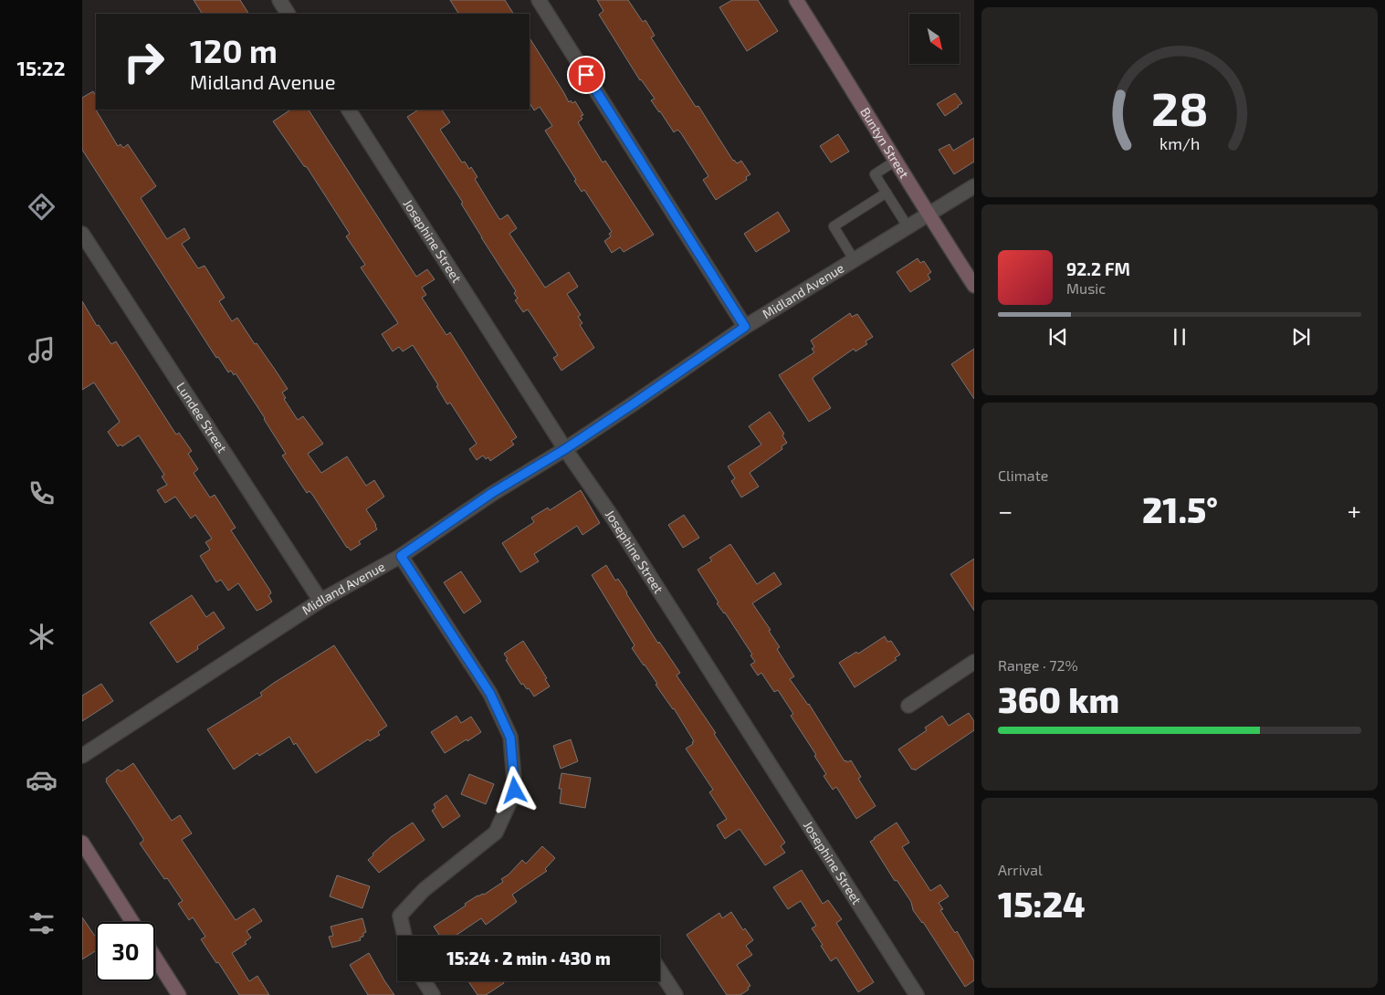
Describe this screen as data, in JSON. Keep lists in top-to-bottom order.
{
  "streets": {
    "street": [
      "Buntyn Street",
      "Josephine Street",
      "Midland Avenue",
      "Lundee Street"
    ]
  },
  "crossings": [
    ["Buntyn Street", "Midland Avenue"],
    ["Josephine Street", "Midland Avenue"],
    ["Midland Avenue", "Lundee Street"]
  ],
  "north": "bottom right",
  "page": {
    "tabs": "15:22",
    "turn": ["120 m", "Midland Avenue"],
    "song": ["92.2 FM", "Music"],
    "tile": [
      "Climate",
      ["Range · 72%", "360 km"],
      ["Arrival", "15:24"]
    ],
    "heat": ["−", "21.5°", "+"],
    "limit": "30",
    "trip": "15:24 · 2 min · 430 m",
    "gauge": ["28", "km/h"]
  }
}
